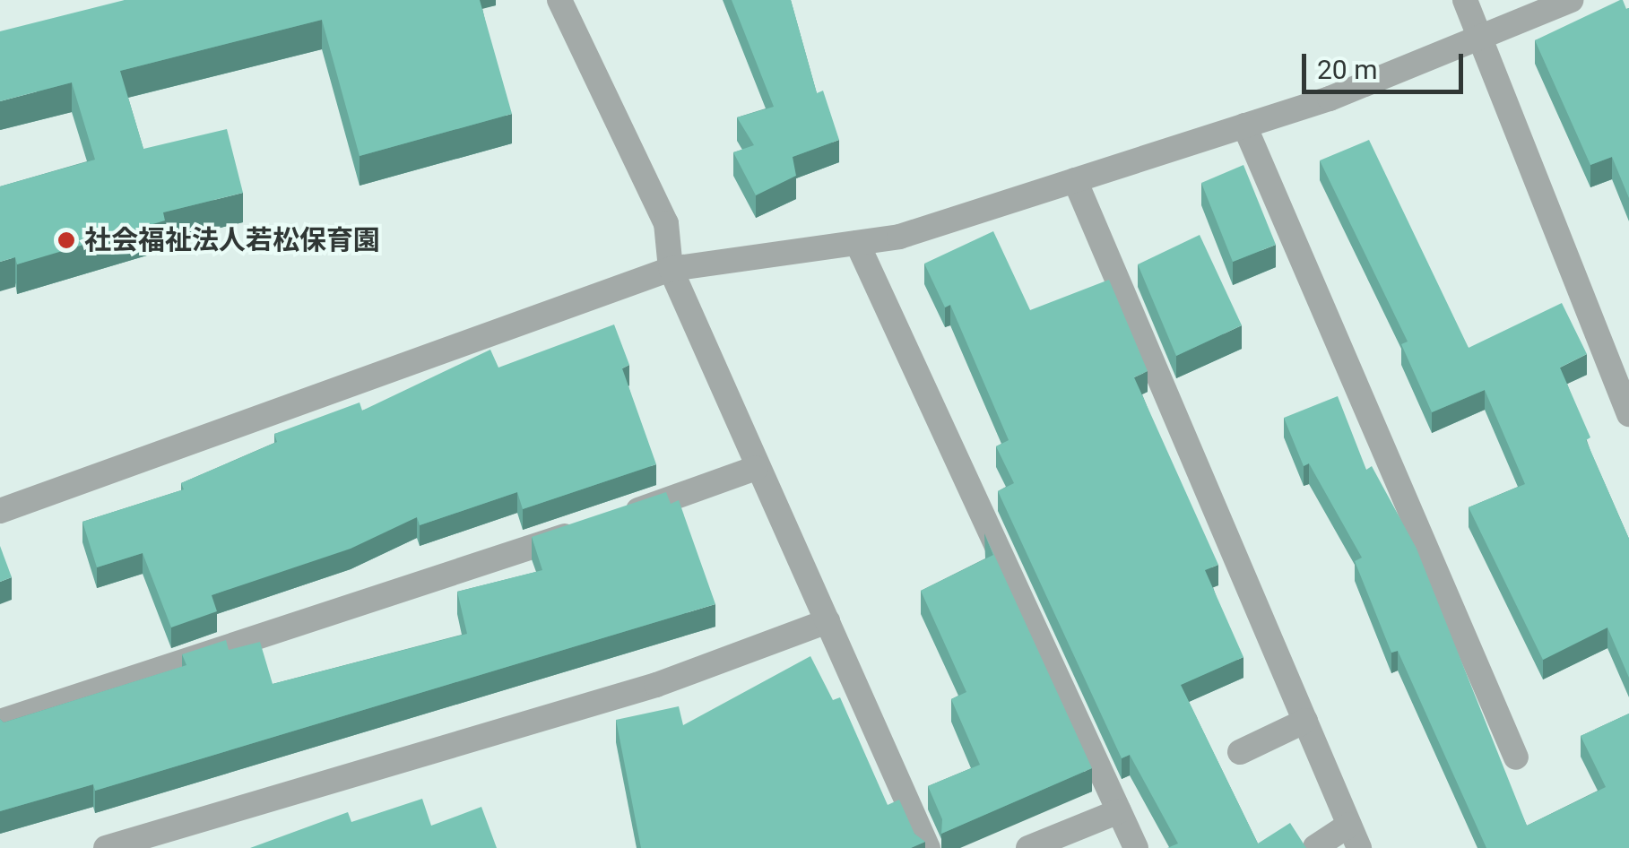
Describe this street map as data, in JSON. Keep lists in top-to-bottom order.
{
  "places": ["社会福祉法人若松保育園"],
  "scale_bar": "20 m"
}
